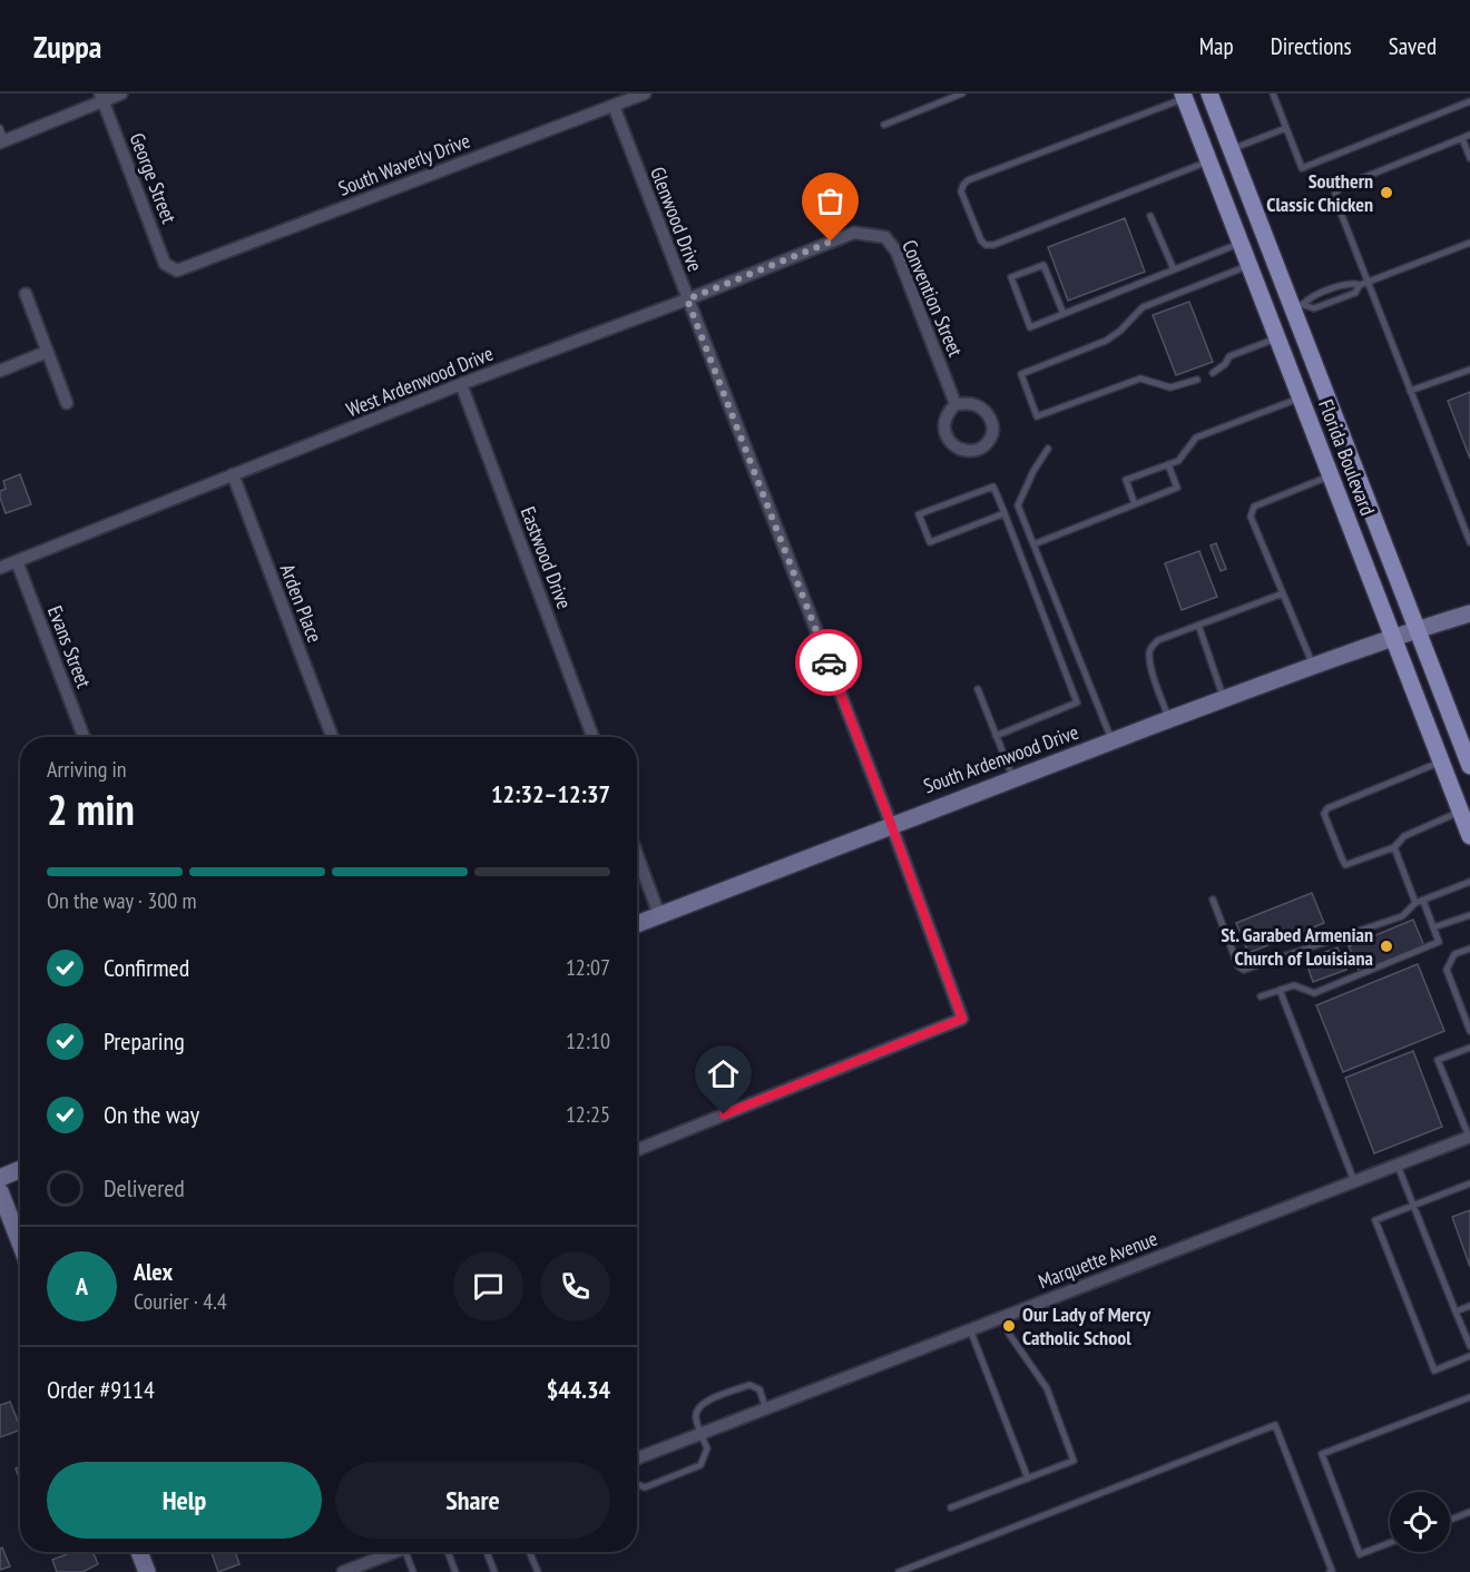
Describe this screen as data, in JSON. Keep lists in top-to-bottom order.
{
  "streets": {
    "main road": ["Florida Boulevard"],
    "street": [
      "South Waverly Drive",
      "George Street",
      "Glenwood Drive",
      "Convention Street",
      "West Ardenwood Drive",
      "Eastwood Drive",
      "Arden Place",
      "Evans Street",
      "South Ardenwood Drive",
      "Marquette Avenue"
    ]
  },
  "crossings": [
    ["South Waverly Drive", "George Street"],
    ["South Waverly Drive", "Glenwood Drive"],
    ["Glenwood Drive", "West Ardenwood Drive"],
    ["Glenwood Drive", "South Ardenwood Drive"],
    ["Convention Street", "West Ardenwood Drive"],
    ["West Ardenwood Drive", "Eastwood Drive"],
    ["West Ardenwood Drive", "Arden Place"],
    ["West Ardenwood Drive", "Evans Street"],
    ["Florida Boulevard", "South Ardenwood Drive"]
  ],
  "places": ["Southern Classic Chicken", "St. Garabed Armenian Church of Louisiana", "Our Lady of Mercy Catholic School"],
  "page": {
    "header": "Zuppa",
    "nav": ["Map", "Directions", "Saved"],
    "heading": ["2 min", "Arriving in", "12:32–12:37"],
    "panel": [
      "Alex",
      "Courier · 4.4",
      "Order #9114",
      "$44.34"
    ],
    "bar": "On the way · 300 m",
    "list": [
      ["Confirmed", "12:07"],
      ["Preparing", "12:10"],
      ["On the way", "12:25"],
      "Delivered"
    ],
    "round": "A",
    "buttons": ["Help", "Share"]
  }
}
